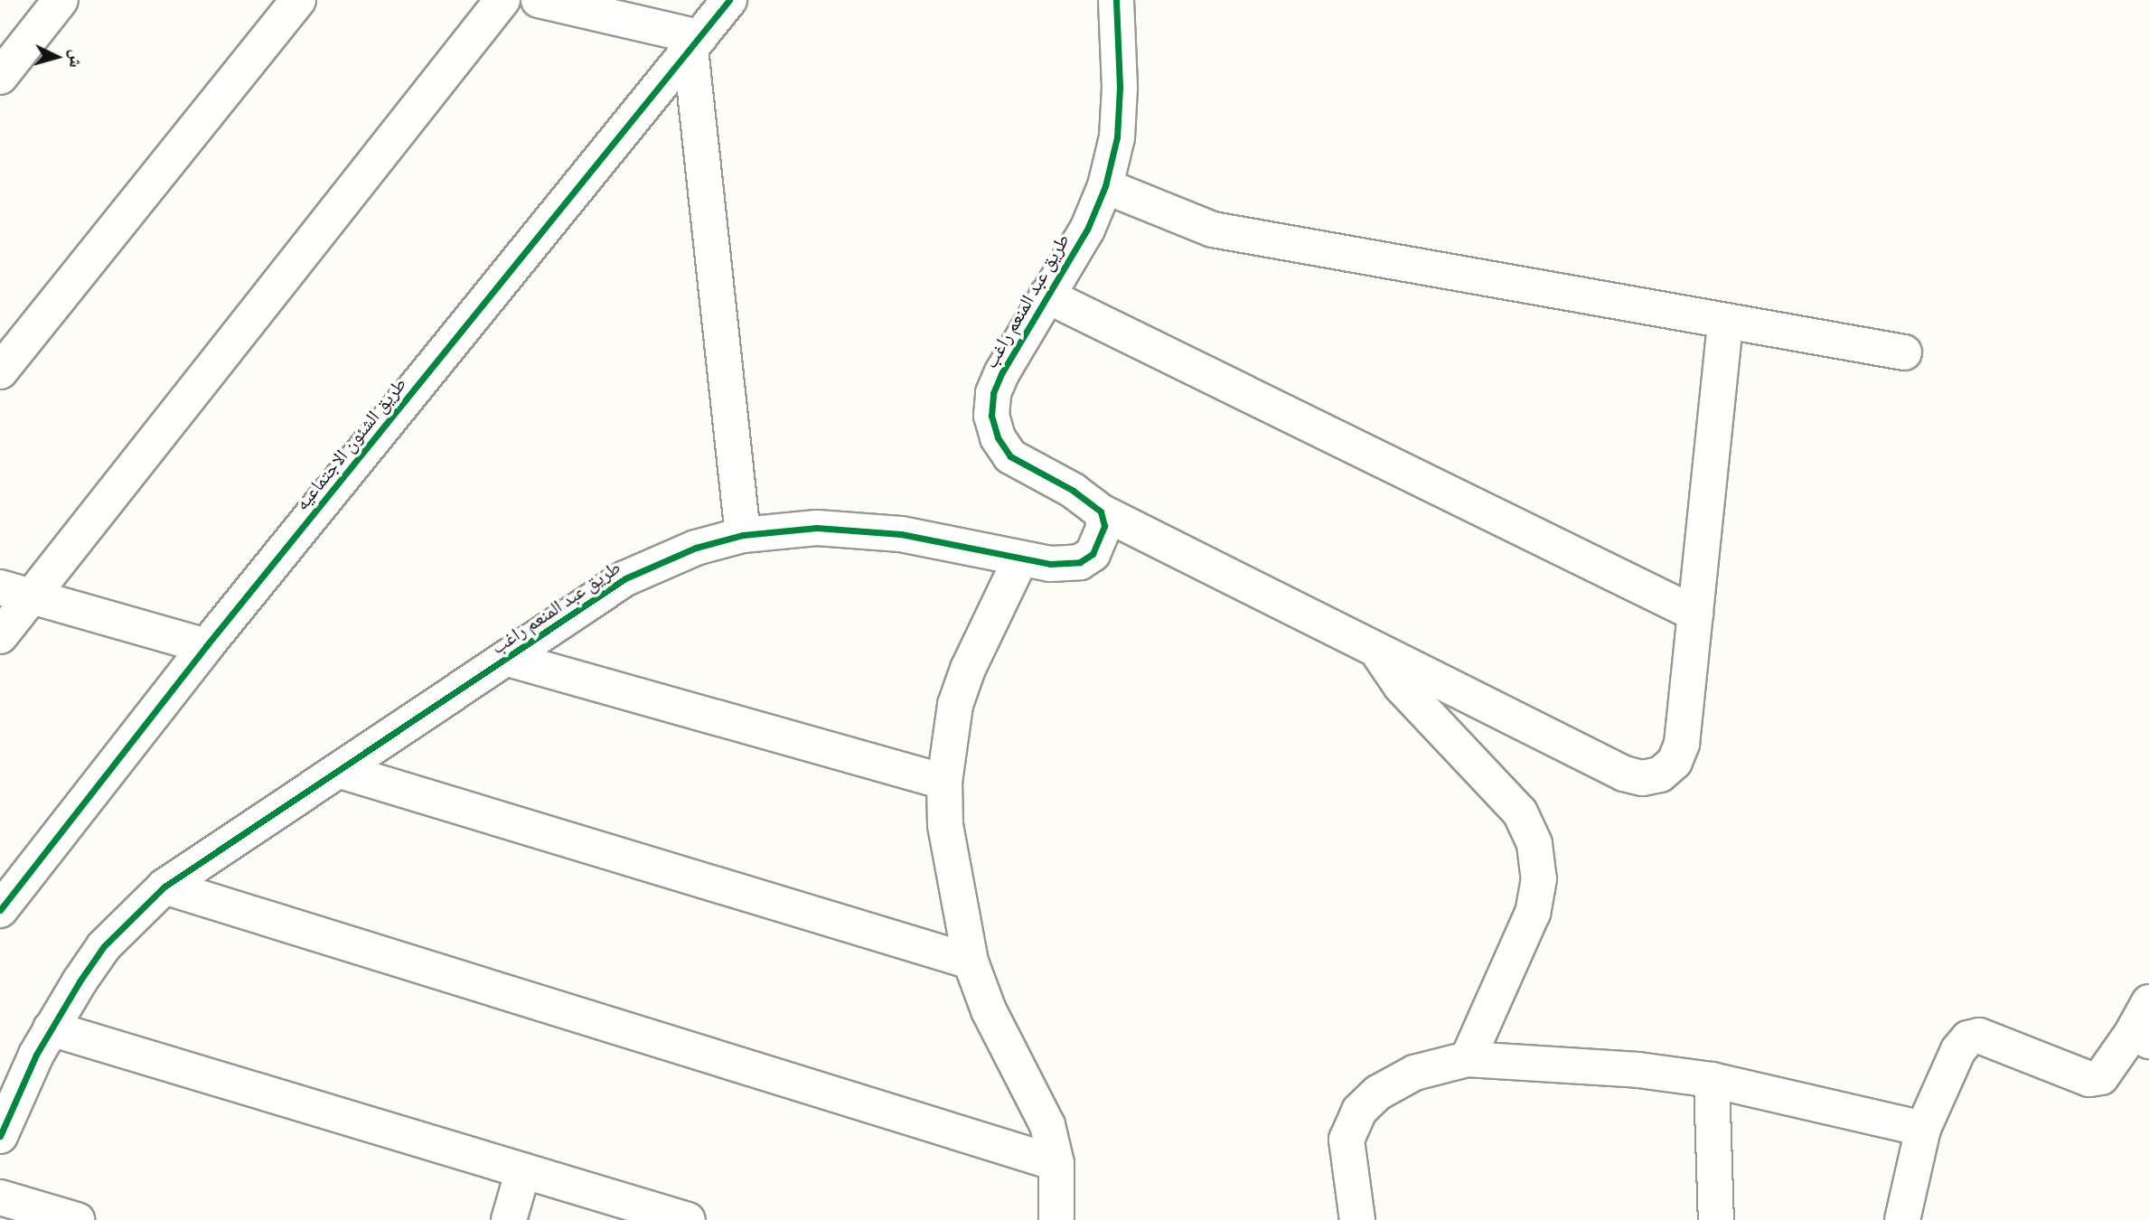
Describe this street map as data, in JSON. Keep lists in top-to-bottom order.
{
  "streets": {
    "street": ["طريق عبد المنعم راغب", "طريق الشئون الاجتماعيه"]
  },
  "north": "right"
}
